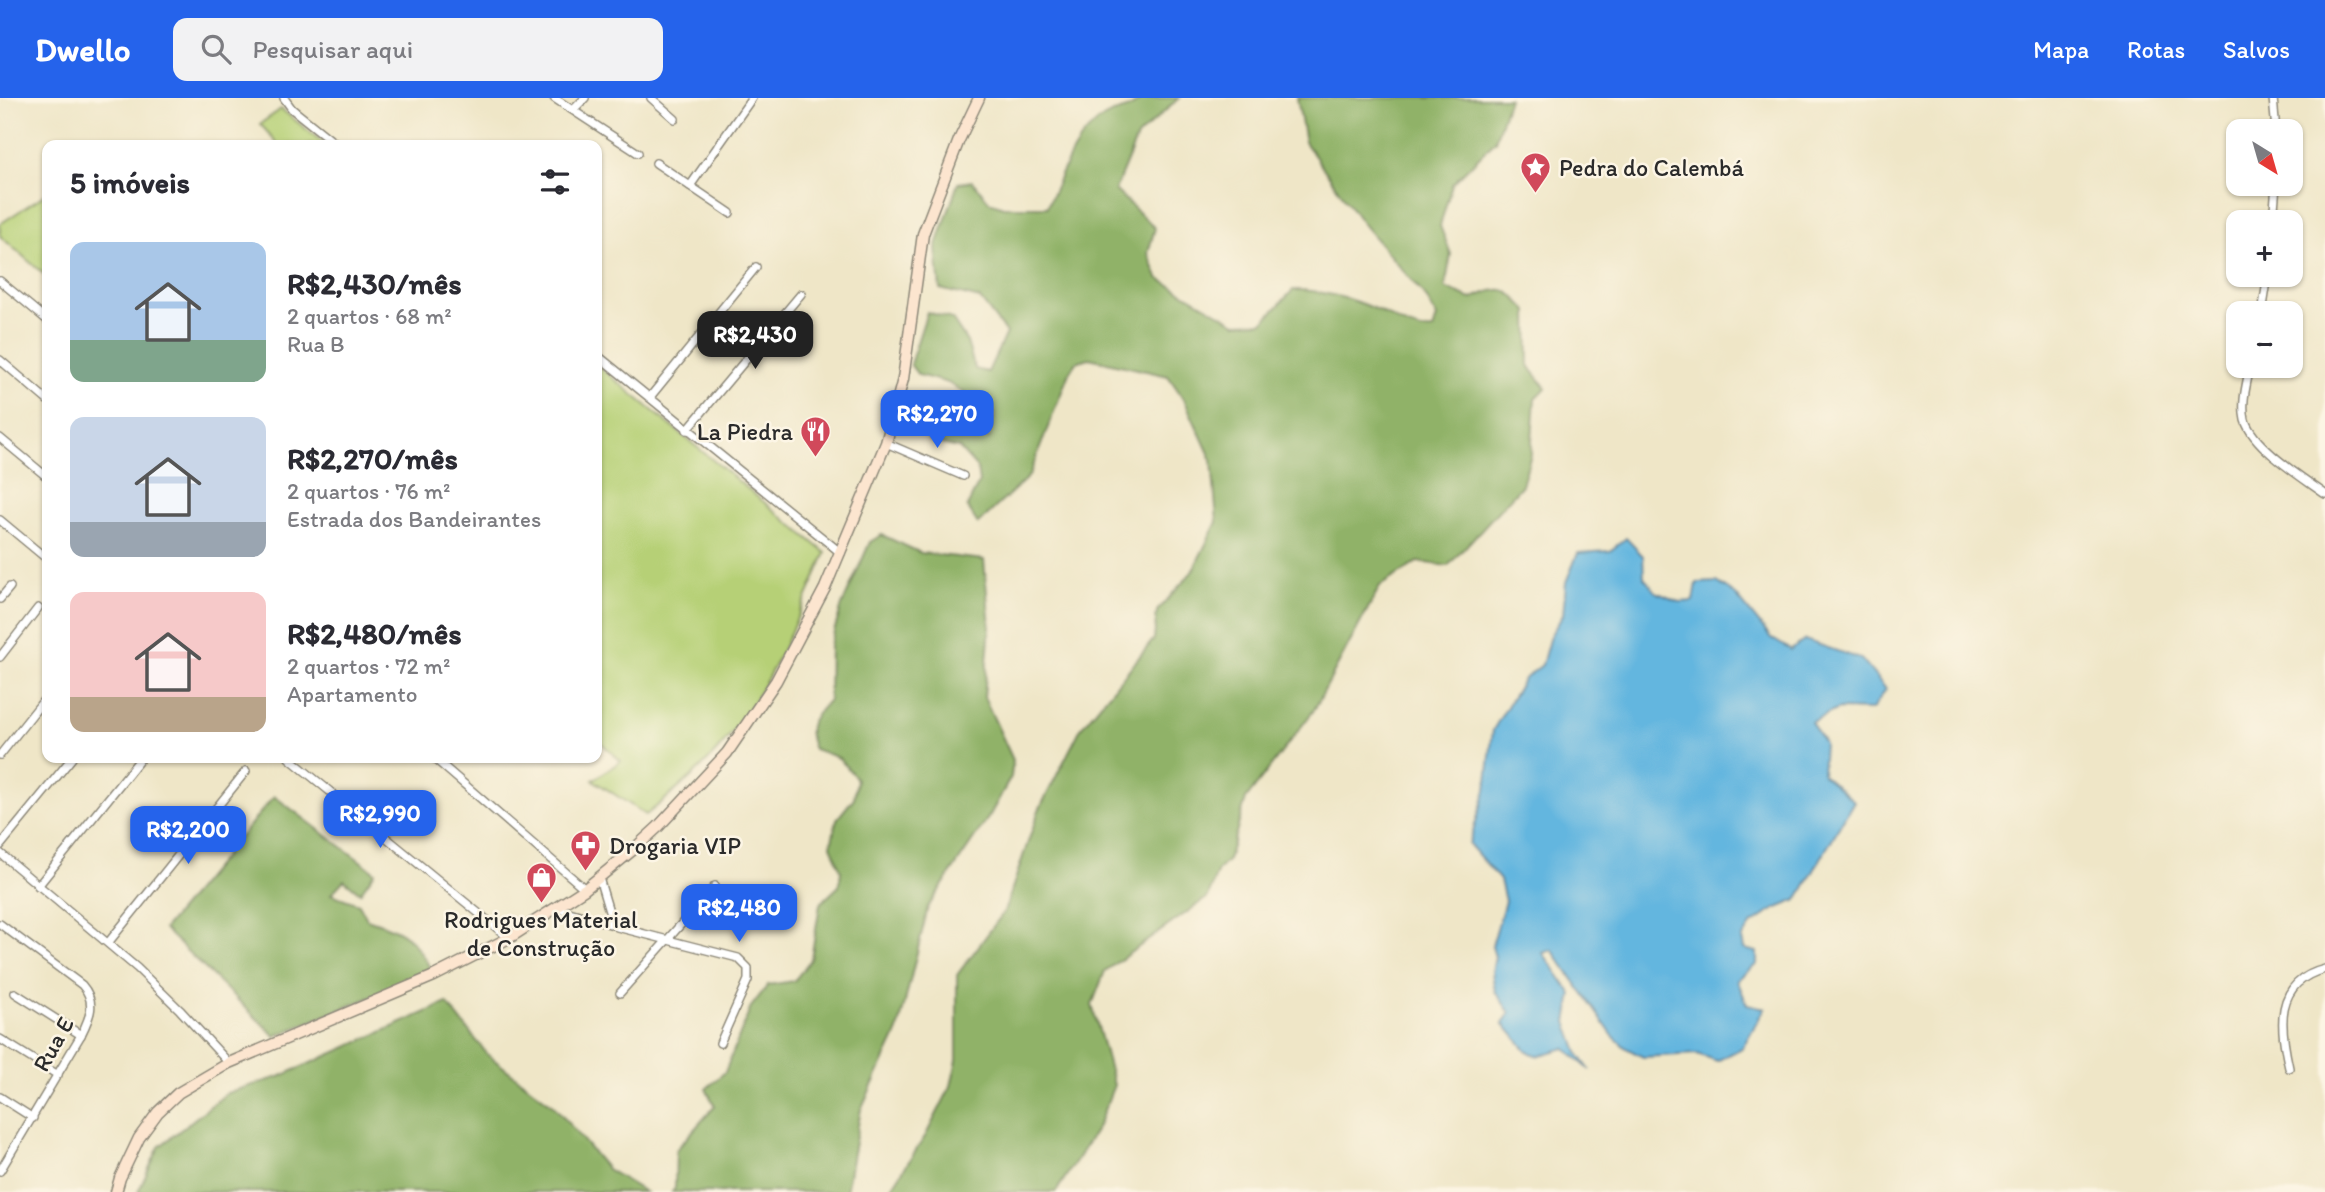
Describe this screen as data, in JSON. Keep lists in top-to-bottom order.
{
  "streets": {
    "street": ["Rua E"]
  },
  "places": {
    "place": ["Pedra do Calembá"],
    "restaurant": ["La Piedra"],
    "pharmacy": ["Drogaria VIP"],
    "shop": ["Rodrigues Material de Construção"]
  },
  "north": "bottom right",
  "page": {
    "header": "Dwello",
    "search": "Pesquisar aqui",
    "nav": ["Mapa", "Rotas", "Salvos"],
    "map_buttons": ["+", "−"],
    "heading": "5 imóveis",
    "list": [
      {
        "name": "R$2,430/mês",
        "note": "2 quartos · 68 m² · Rua B"
      },
      {
        "name": "R$2,270/mês",
        "note": "2 quartos · 76 m² · Estrada dos Bandeirantes"
      },
      {
        "name": "R$2,480/mês",
        "note": "2 quartos · 72 m² · Apartamento"
      }
    ],
    "price": [
      "R$2,430",
      "R$2,270",
      "R$2,990",
      "R$2,200",
      "R$2,480"
    ]
  }
}
